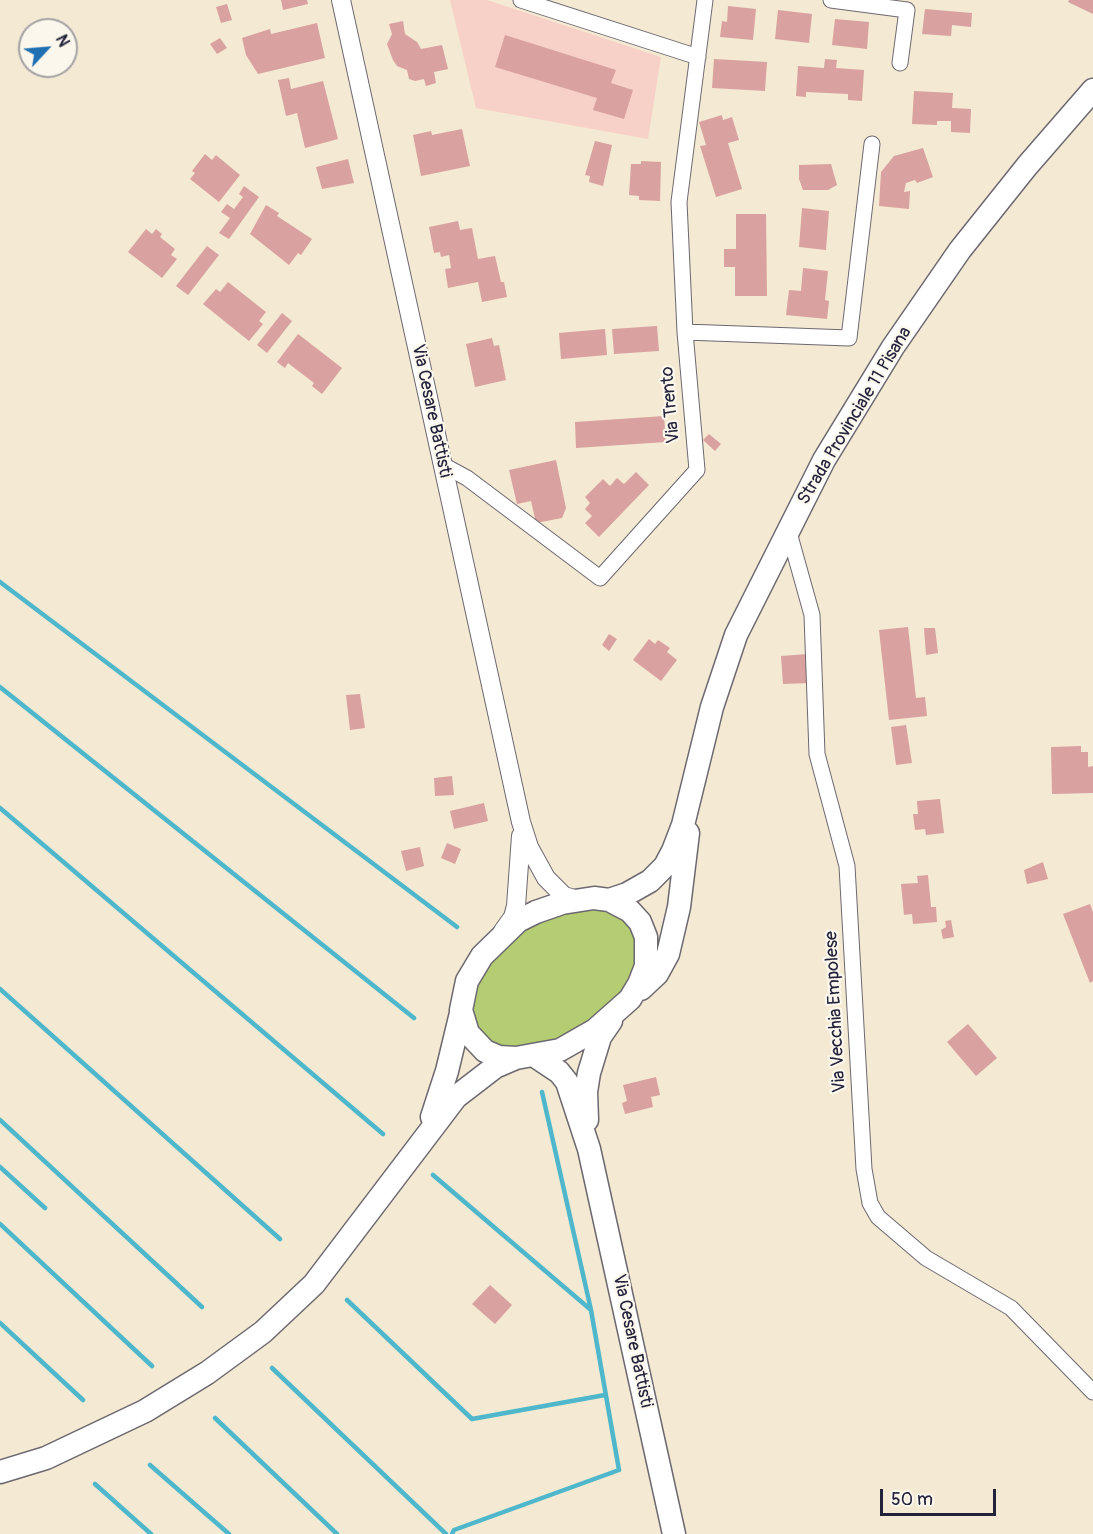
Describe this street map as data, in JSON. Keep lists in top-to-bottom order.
{
  "streets": {
    "main road": ["Via Cesare Battisti", "Strada Provinciale 11 Pisana"],
    "street": ["Via Trento", "Via Vecchia Empolese"]
  },
  "crossings": [
    ["Via Trento", "Via Cesare Battisti"],
    ["Via Cesare Battisti", "Strada Provinciale 11 Pisana"],
    ["Strada Provinciale 11 Pisana", "Via Vecchia Empolese"]
  ],
  "scale_bar": "50 m",
  "north": "top right"
}
